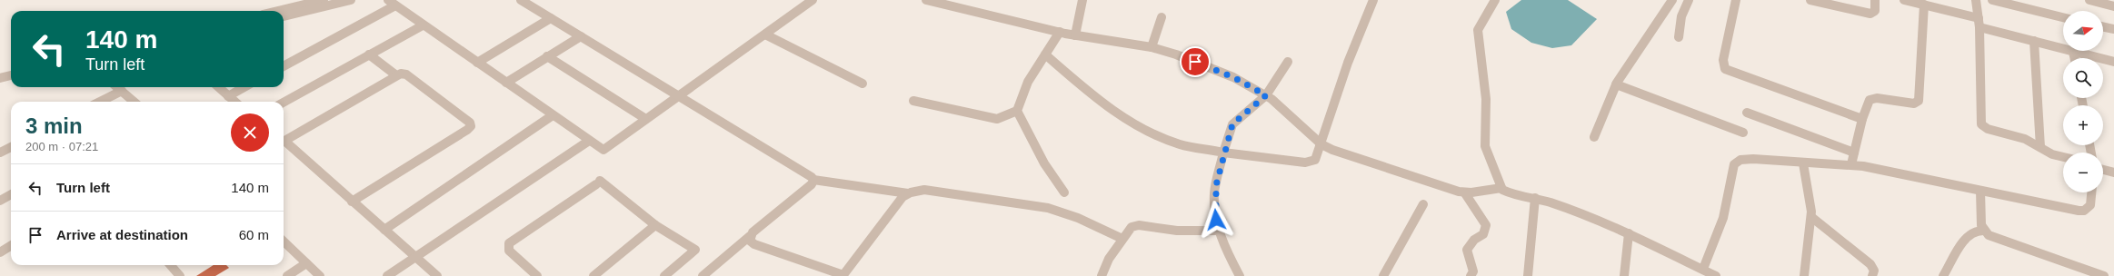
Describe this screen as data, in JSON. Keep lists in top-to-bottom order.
{
  "north": "right",
  "page": {
    "map_buttons": ["+", "−"],
    "turn": ["140 m", "Turn left"],
    "heading": ["3 min", "200 m · 07:21"],
    "list": [
      {
        "name": "Turn left",
        "value": "140 m"
      },
      {
        "name": "Arrive at destination",
        "value": "60 m"
      }
    ]
  }
}
